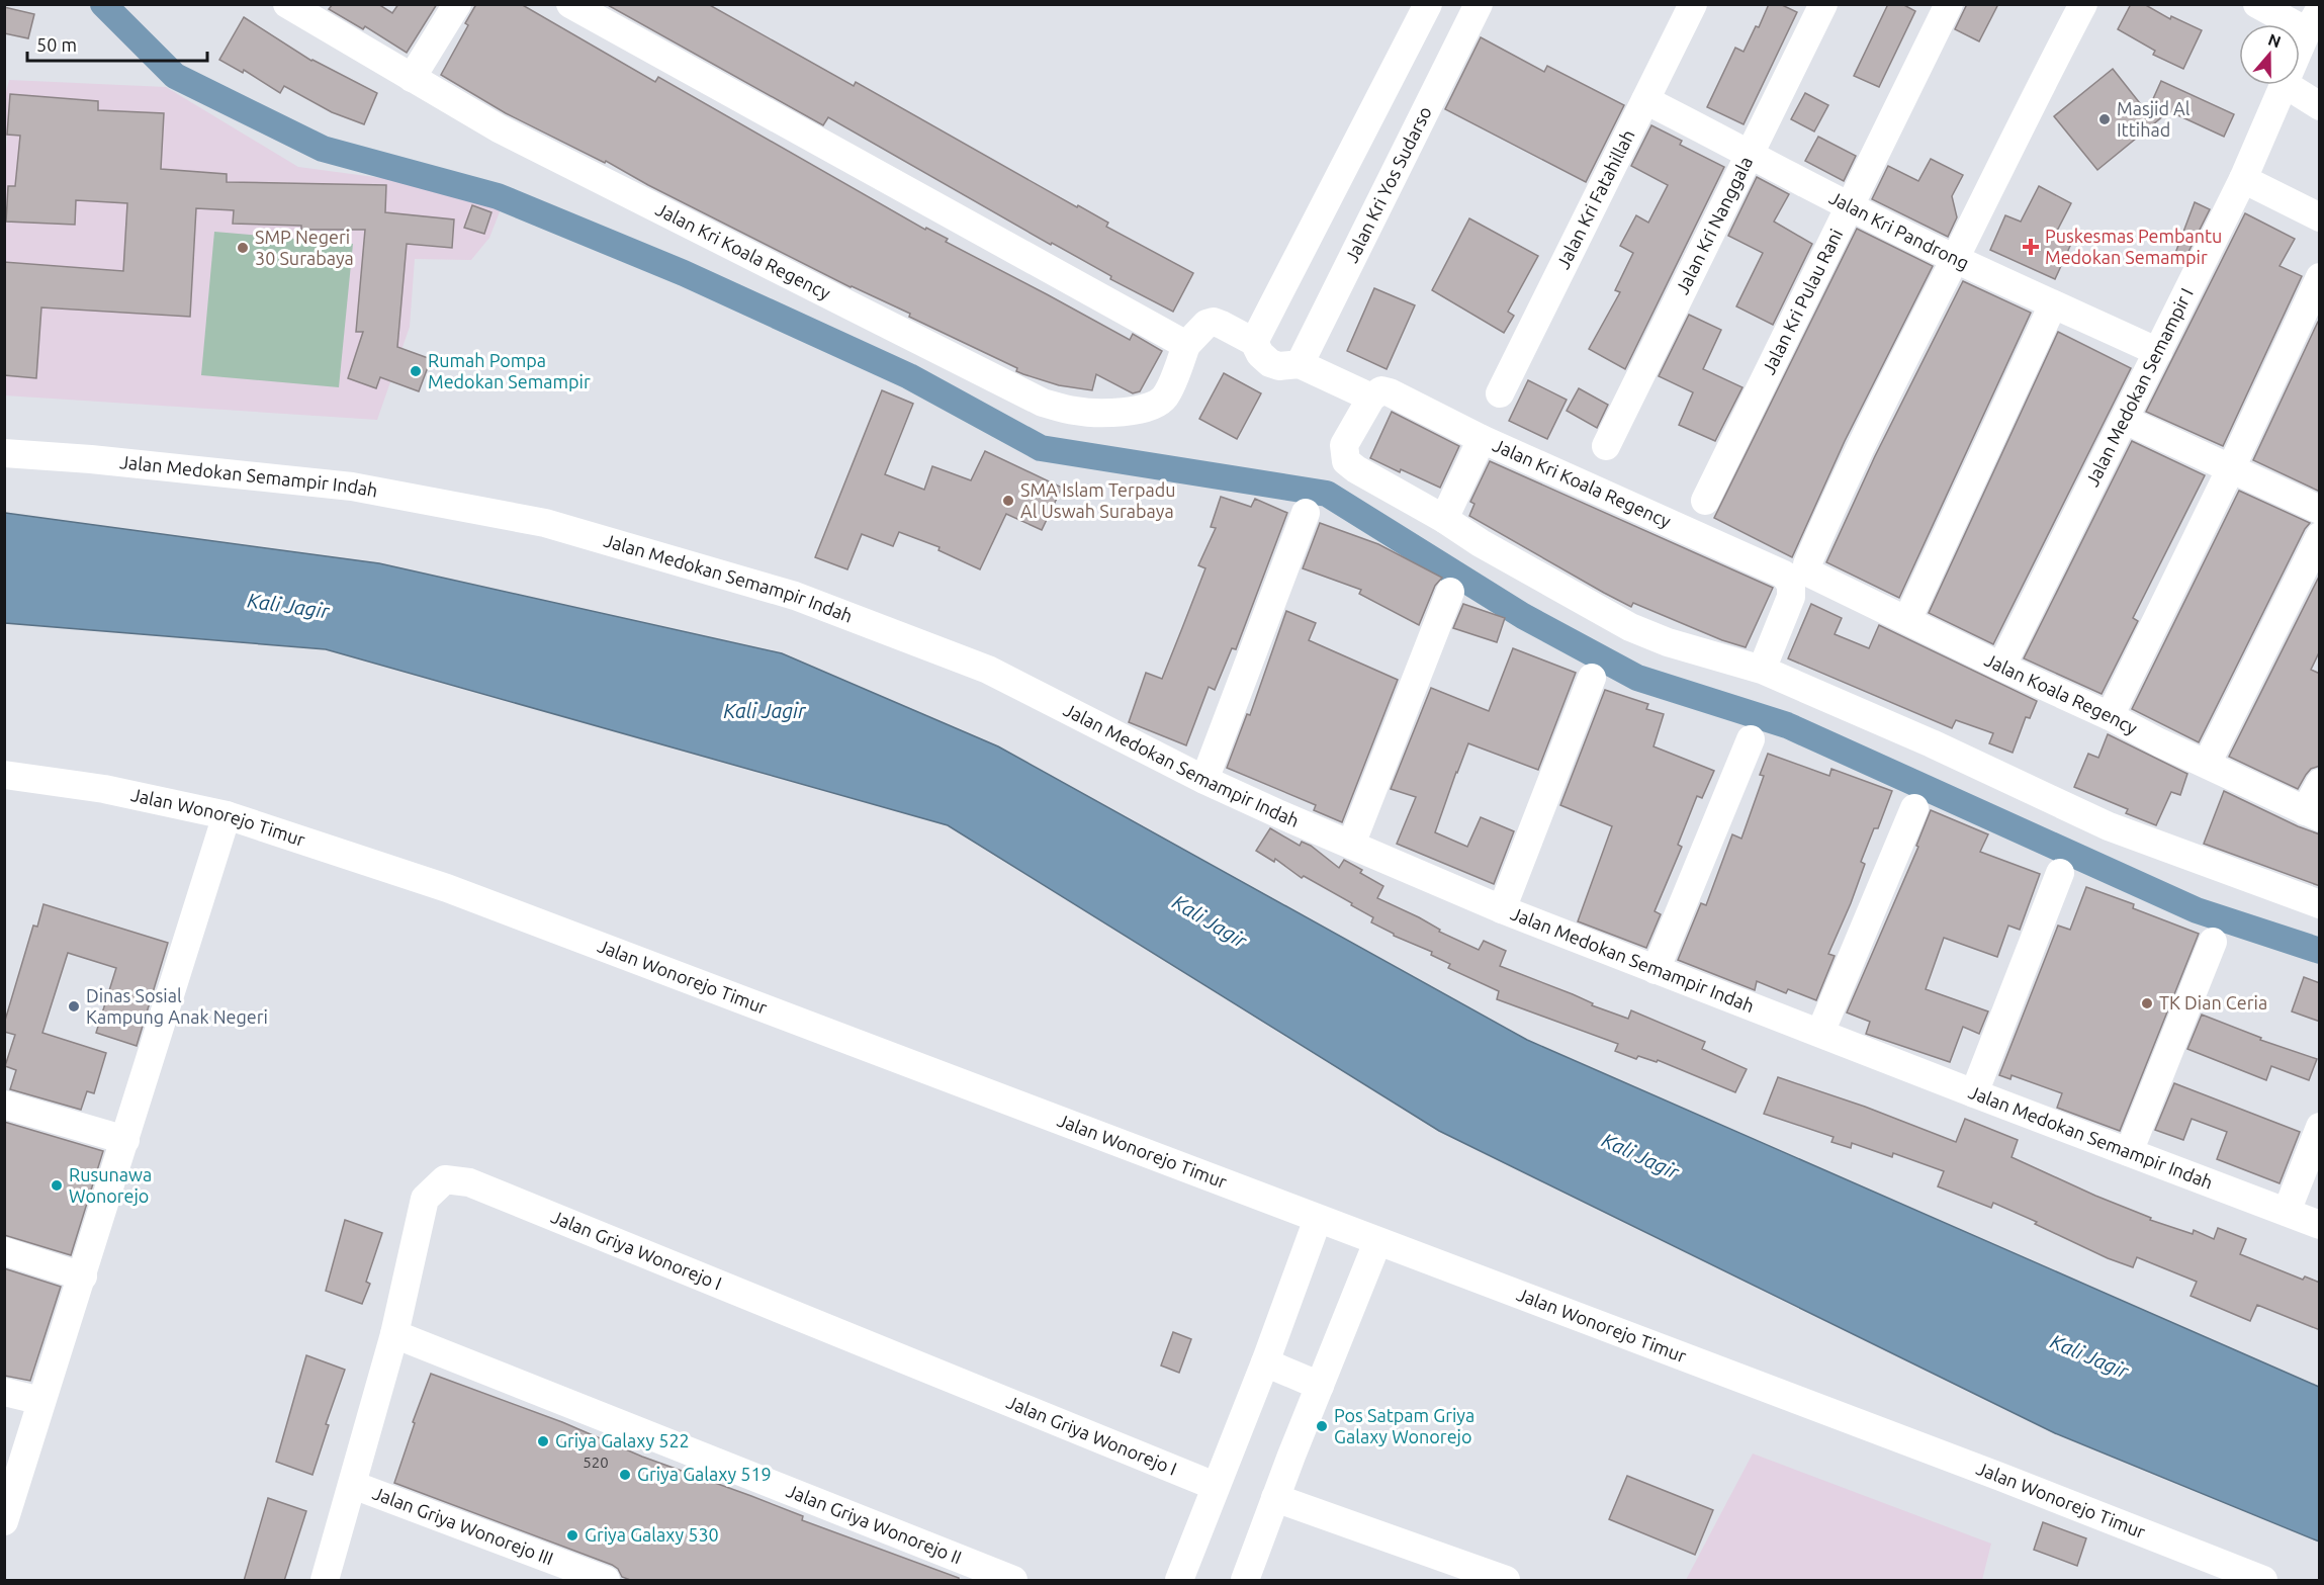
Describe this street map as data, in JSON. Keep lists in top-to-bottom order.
{
  "streets": {
    "street": [
      "Jalan Kri Yos Sudarso",
      "Jalan Kri Fatahillah",
      "Jalan Kri Nanggala",
      "Jalan Kri Pandrong",
      "Jalan Kri Koala Regency",
      "Jalan Kri Pulau Rani",
      "Jalan Medokan Semampir I",
      "Jalan Medokan Semampir Indah",
      "Jalan Koala Regency",
      "Jalan Wonorejo Timur",
      "Jalan Griya Wonorejo I",
      "Jalan Griya Wonorejo II",
      "Jalan Griya Wonorejo III"
    ]
  },
  "crossings": [
    ["Jalan Kri Yos Sudarso", "Jalan Kri Koala Regency"],
    ["Jalan Kri Fatahillah", "Jalan Kri Pandrong"],
    ["Jalan Kri Nanggala", "Jalan Kri Pandrong"],
    ["Jalan Kri Pandrong", "Jalan Kri Pulau Rani"],
    ["Jalan Kri Pandrong", "Jalan Medokan Semampir I"],
    ["Jalan Kri Koala Regency", "Jalan Koala Regency"],
    ["Jalan Medokan Semampir I", "Jalan Koala Regency"],
    ["Jalan Griya Wonorejo I", "Jalan Griya Wonorejo II"],
    ["Jalan Griya Wonorejo I", "Jalan Griya Wonorejo III"]
  ],
  "water": ["Kali Jagir"],
  "places": {
    "other": [
      "Masjid Al Ittihad",
      "SMP Negeri 30 Surabaya",
      "Rumah Pompa Medokan Semampir",
      "SMA Islam Terpadu Al Uswah Surabaya",
      "TK Dian Ceria",
      "Dinas Sosial Kampung Anak Negeri",
      "Rusunawa Wonorejo",
      "Pos Satpam Griya Galaxy Wonorejo",
      "Griya Galaxy 522",
      "Griya Galaxy 519",
      "Griya Galaxy 530"
    ],
    "health": ["Puskesmas Pembantu Medokan Semampir"]
  },
  "house_numbers": ["520"],
  "scale_bar": "50 m",
  "north": "top"
}
